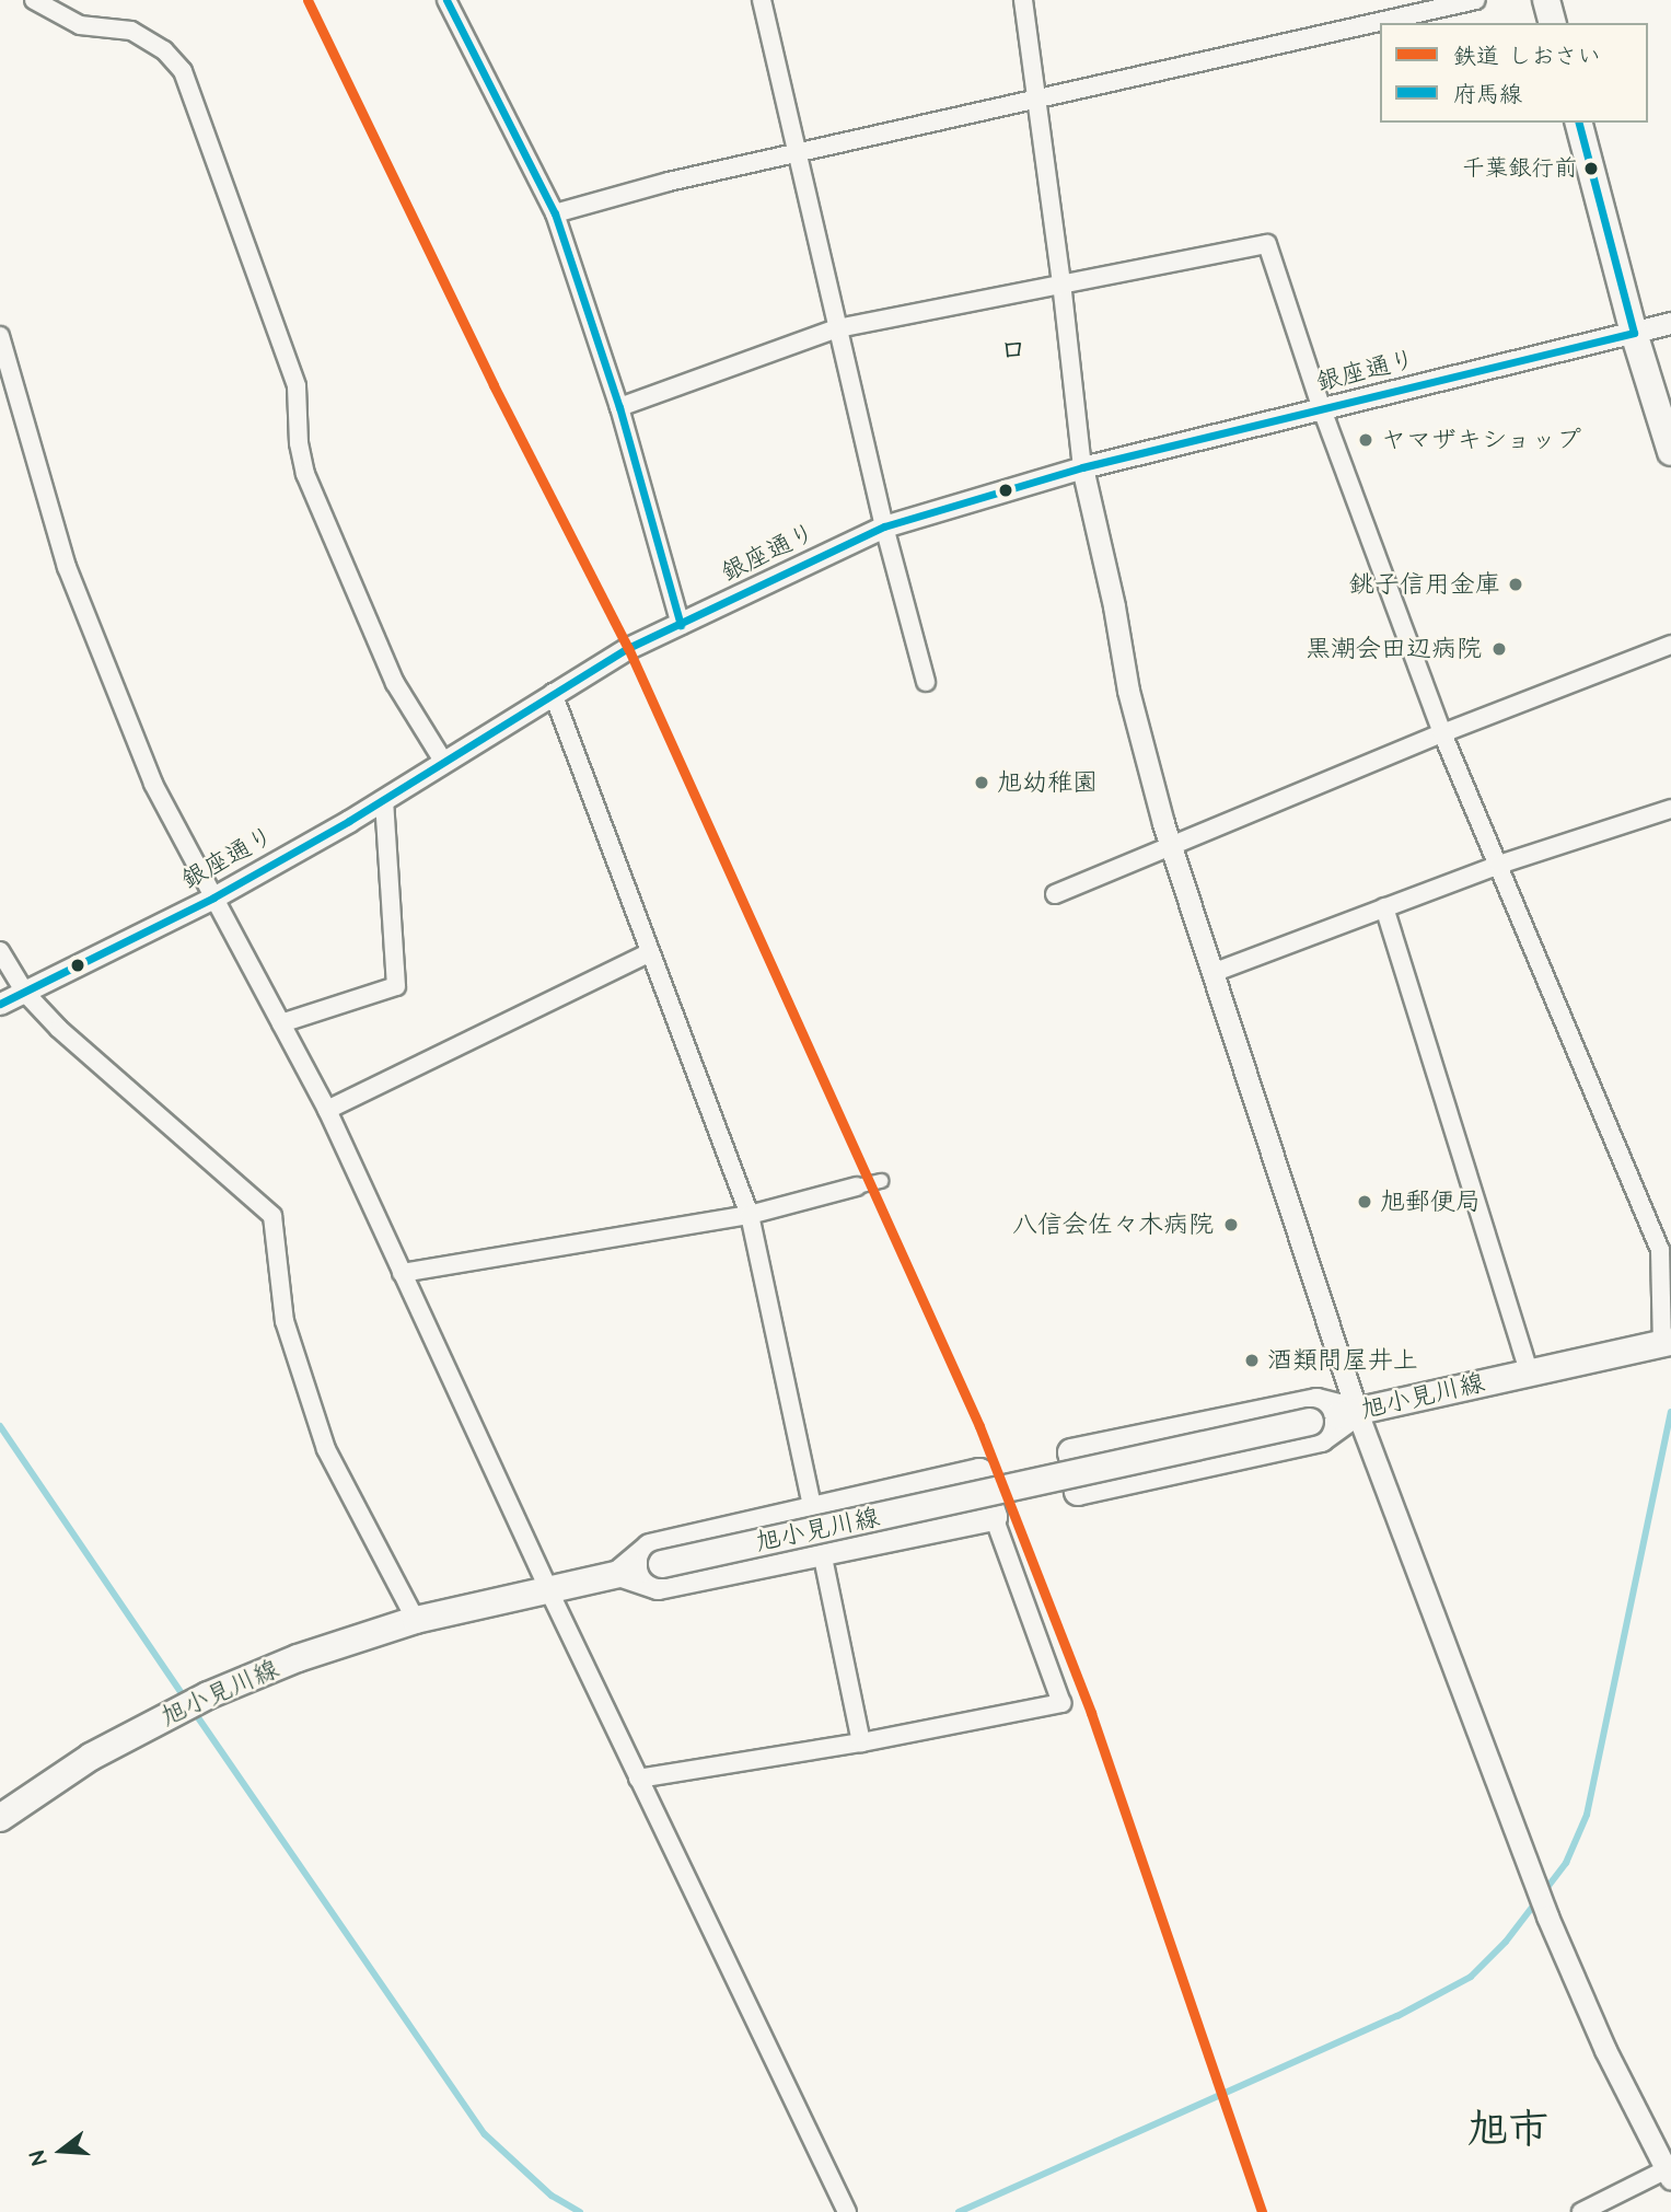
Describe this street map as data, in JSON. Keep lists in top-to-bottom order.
{
  "streets": {
    "main road": ["旭小見川線"],
    "street": ["銀座通り"]
  },
  "districts": ["ロ", "旭市"],
  "places": [
    "千葉銀行前",
    "ヤマザキショップ",
    "銚子信用金庫",
    "黒潮会田辺病院",
    "旭幼稚園",
    "旭郵便局",
    "八信会佐々木病院",
    "酒類問屋井上"
  ],
  "lines": ["rail line しおさい", "transit line 府馬線"],
  "legend": ["鉄道 しおさい", "府馬線"],
  "north": "left"
}
